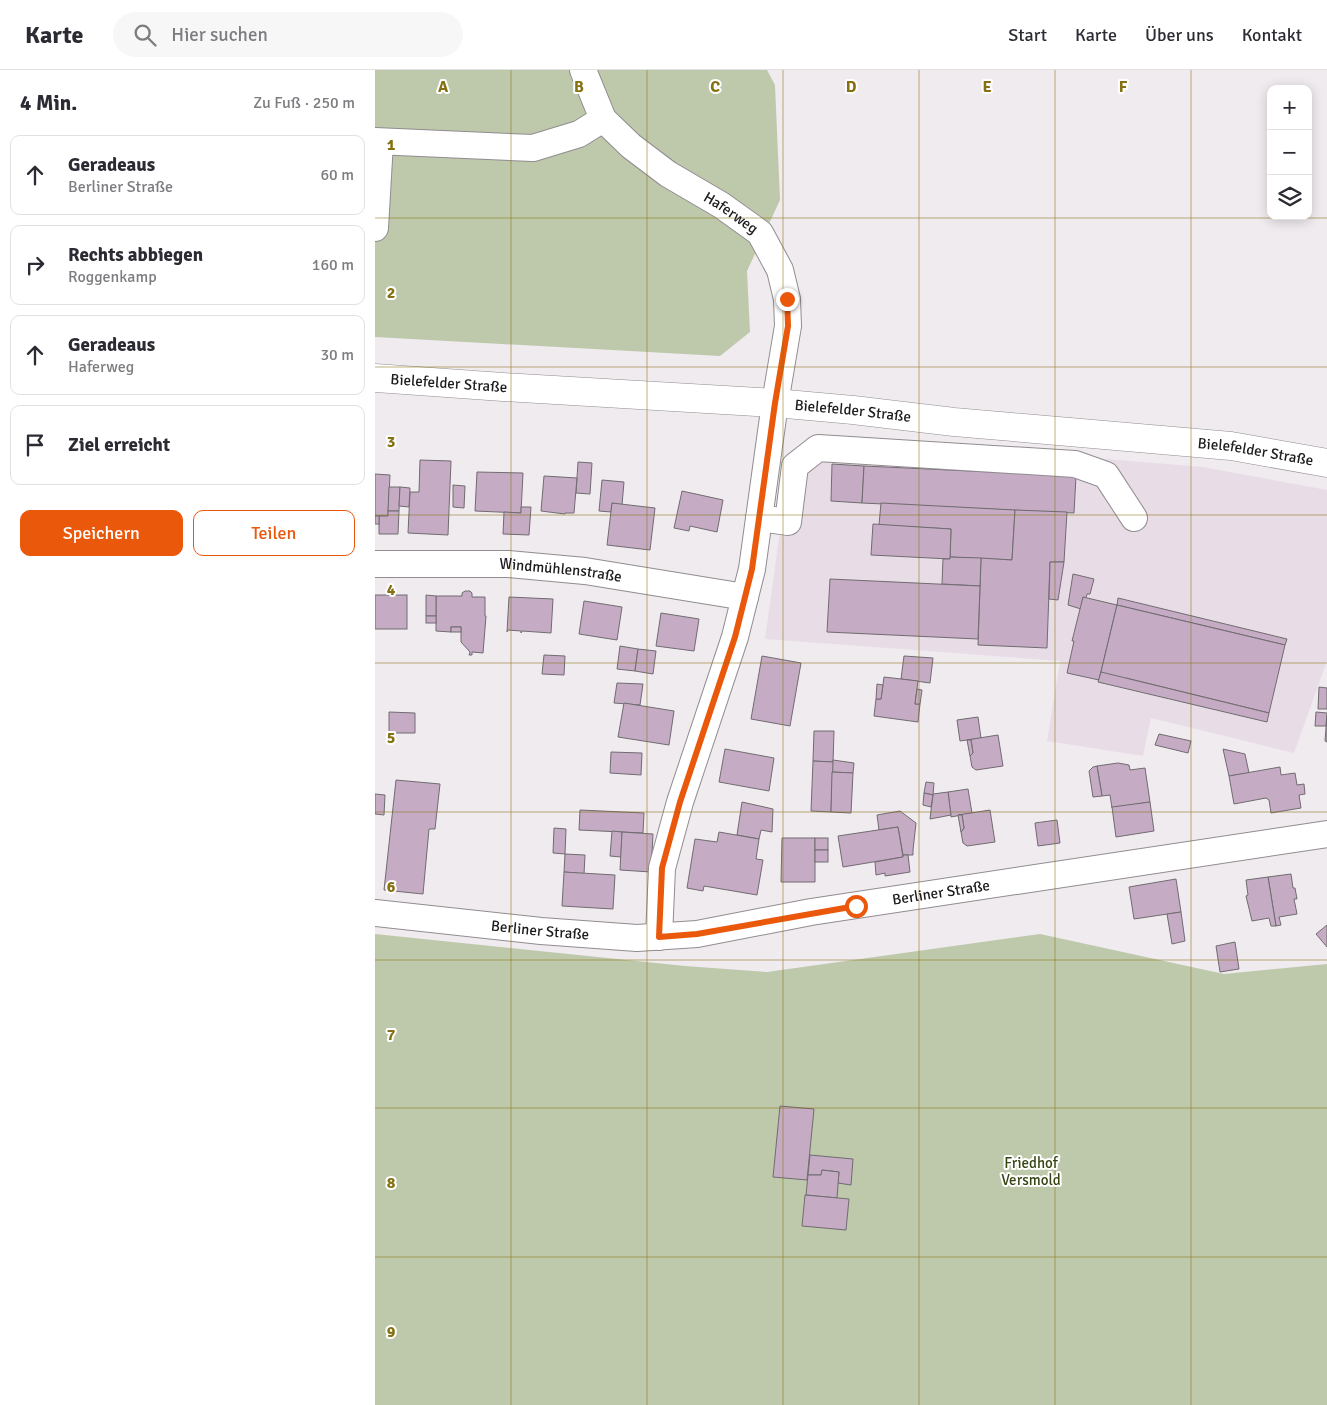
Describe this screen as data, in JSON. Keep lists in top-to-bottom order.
{
  "streets": {
    "main road": ["Bielefelder Straße"],
    "street": ["Haferweg", "Windmühlenstraße", "Berliner Straße"]
  },
  "crossings": [
    ["Haferweg", "Bielefelder Straße"],
    ["Haferweg", "Windmühlenstraße"],
    ["Haferweg", "Berliner Straße"]
  ],
  "parks": ["Friedhof Versmold"],
  "page": {
    "header": "Karte",
    "search": "Hier suchen",
    "nav": [
      "Start",
      "Karte",
      "Über uns",
      "Kontakt"
    ],
    "heading": ["4 Min.", "Zu Fuß · 250 m"],
    "map_buttons": ["+", "−"],
    "list": [
      ["Geradeaus", "Berliner Straße", "60 m"],
      ["Rechts abbiegen", "Roggenkamp", "160 m"],
      ["Geradeaus", "Haferweg", "30 m"],
      "Ziel erreicht"
    ],
    "buttons": ["Speichern", "Teilen"]
  },
  "grid": {
    "columns": [
      "A",
      "B",
      "C",
      "D",
      "E",
      "F"
    ],
    "rows": [
      "1",
      "2",
      "3",
      "4",
      "5",
      "6",
      "7",
      "8",
      "9"
    ]
  }
}
